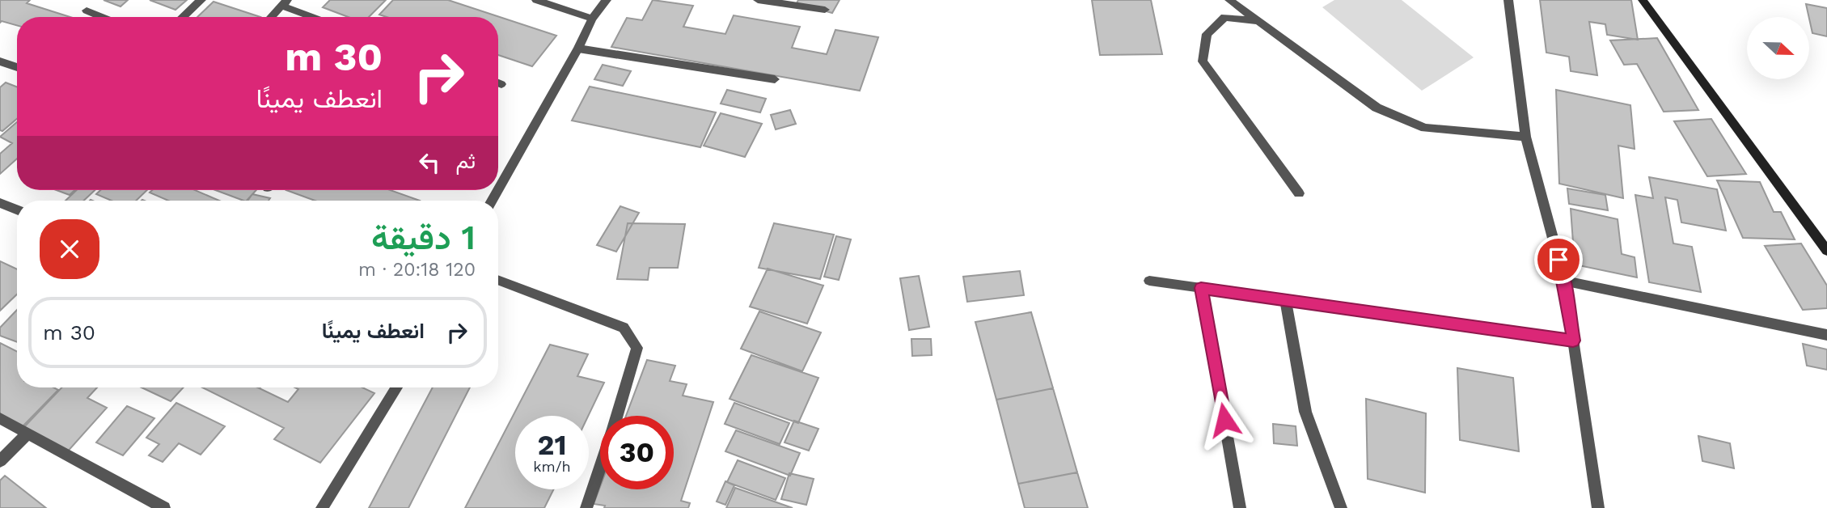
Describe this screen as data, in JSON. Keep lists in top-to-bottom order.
{
  "north": "right",
  "page": {
    "turn": ["30 m", "انعطف يمينًا"],
    "then": "ثم",
    "heading": ["1 دقيقة", "120 m · 20:18"],
    "list": [
      {
        "name": "انعطف يمينًا",
        "value": "30 m"
      }
    ],
    "speed": "21 km/h",
    "limit": "30"
  }
}
